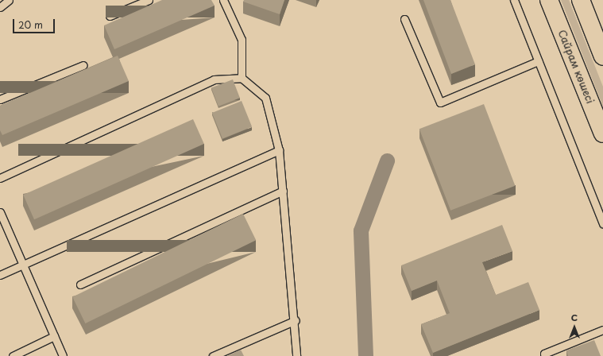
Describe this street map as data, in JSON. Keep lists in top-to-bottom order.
{
  "streets": {
    "main road": ["Сайрам көшесі"]
  },
  "scale_bar": "20 m",
  "north": "top"
}
